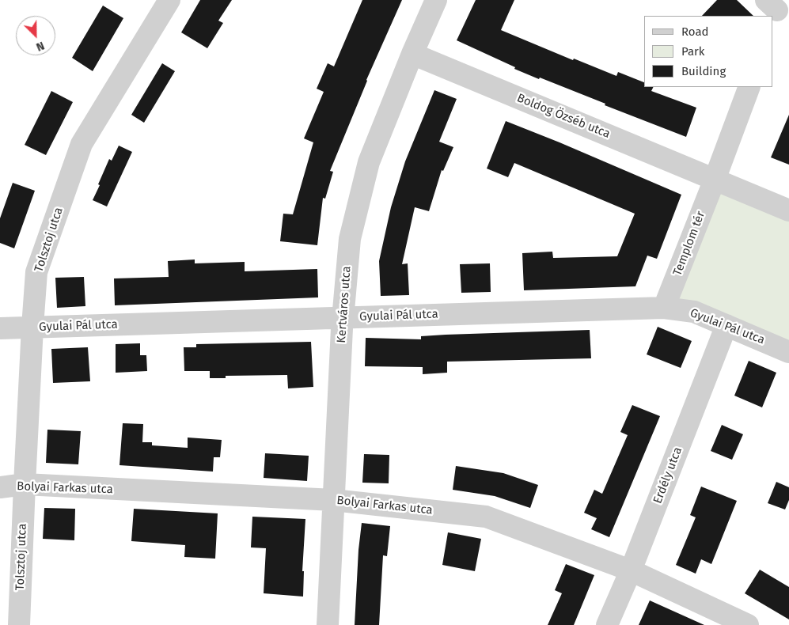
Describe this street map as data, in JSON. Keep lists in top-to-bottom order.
{
  "streets": {
    "street": [
      "Boldog Özséb utca",
      "Tolsztoj utca",
      "Templom tér",
      "Kertváros utca",
      "Gyulai Pál utca",
      "Erdély utca",
      "Bolyai Farkas utca"
    ]
  },
  "crossings": [
    ["Boldog Özséb utca", "Templom tér"],
    ["Boldog Özséb utca", "Kertváros utca"],
    ["Tolsztoj utca", "Gyulai Pál utca"],
    ["Tolsztoj utca", "Bolyai Farkas utca"],
    ["Templom tér", "Gyulai Pál utca"],
    ["Kertváros utca", "Gyulai Pál utca"],
    ["Kertváros utca", "Bolyai Farkas utca"],
    ["Gyulai Pál utca", "Erdély utca"],
    ["Erdély utca", "Bolyai Farkas utca"]
  ],
  "legend": ["Road", "Park", "Building"],
  "north": "bottom right"
}
